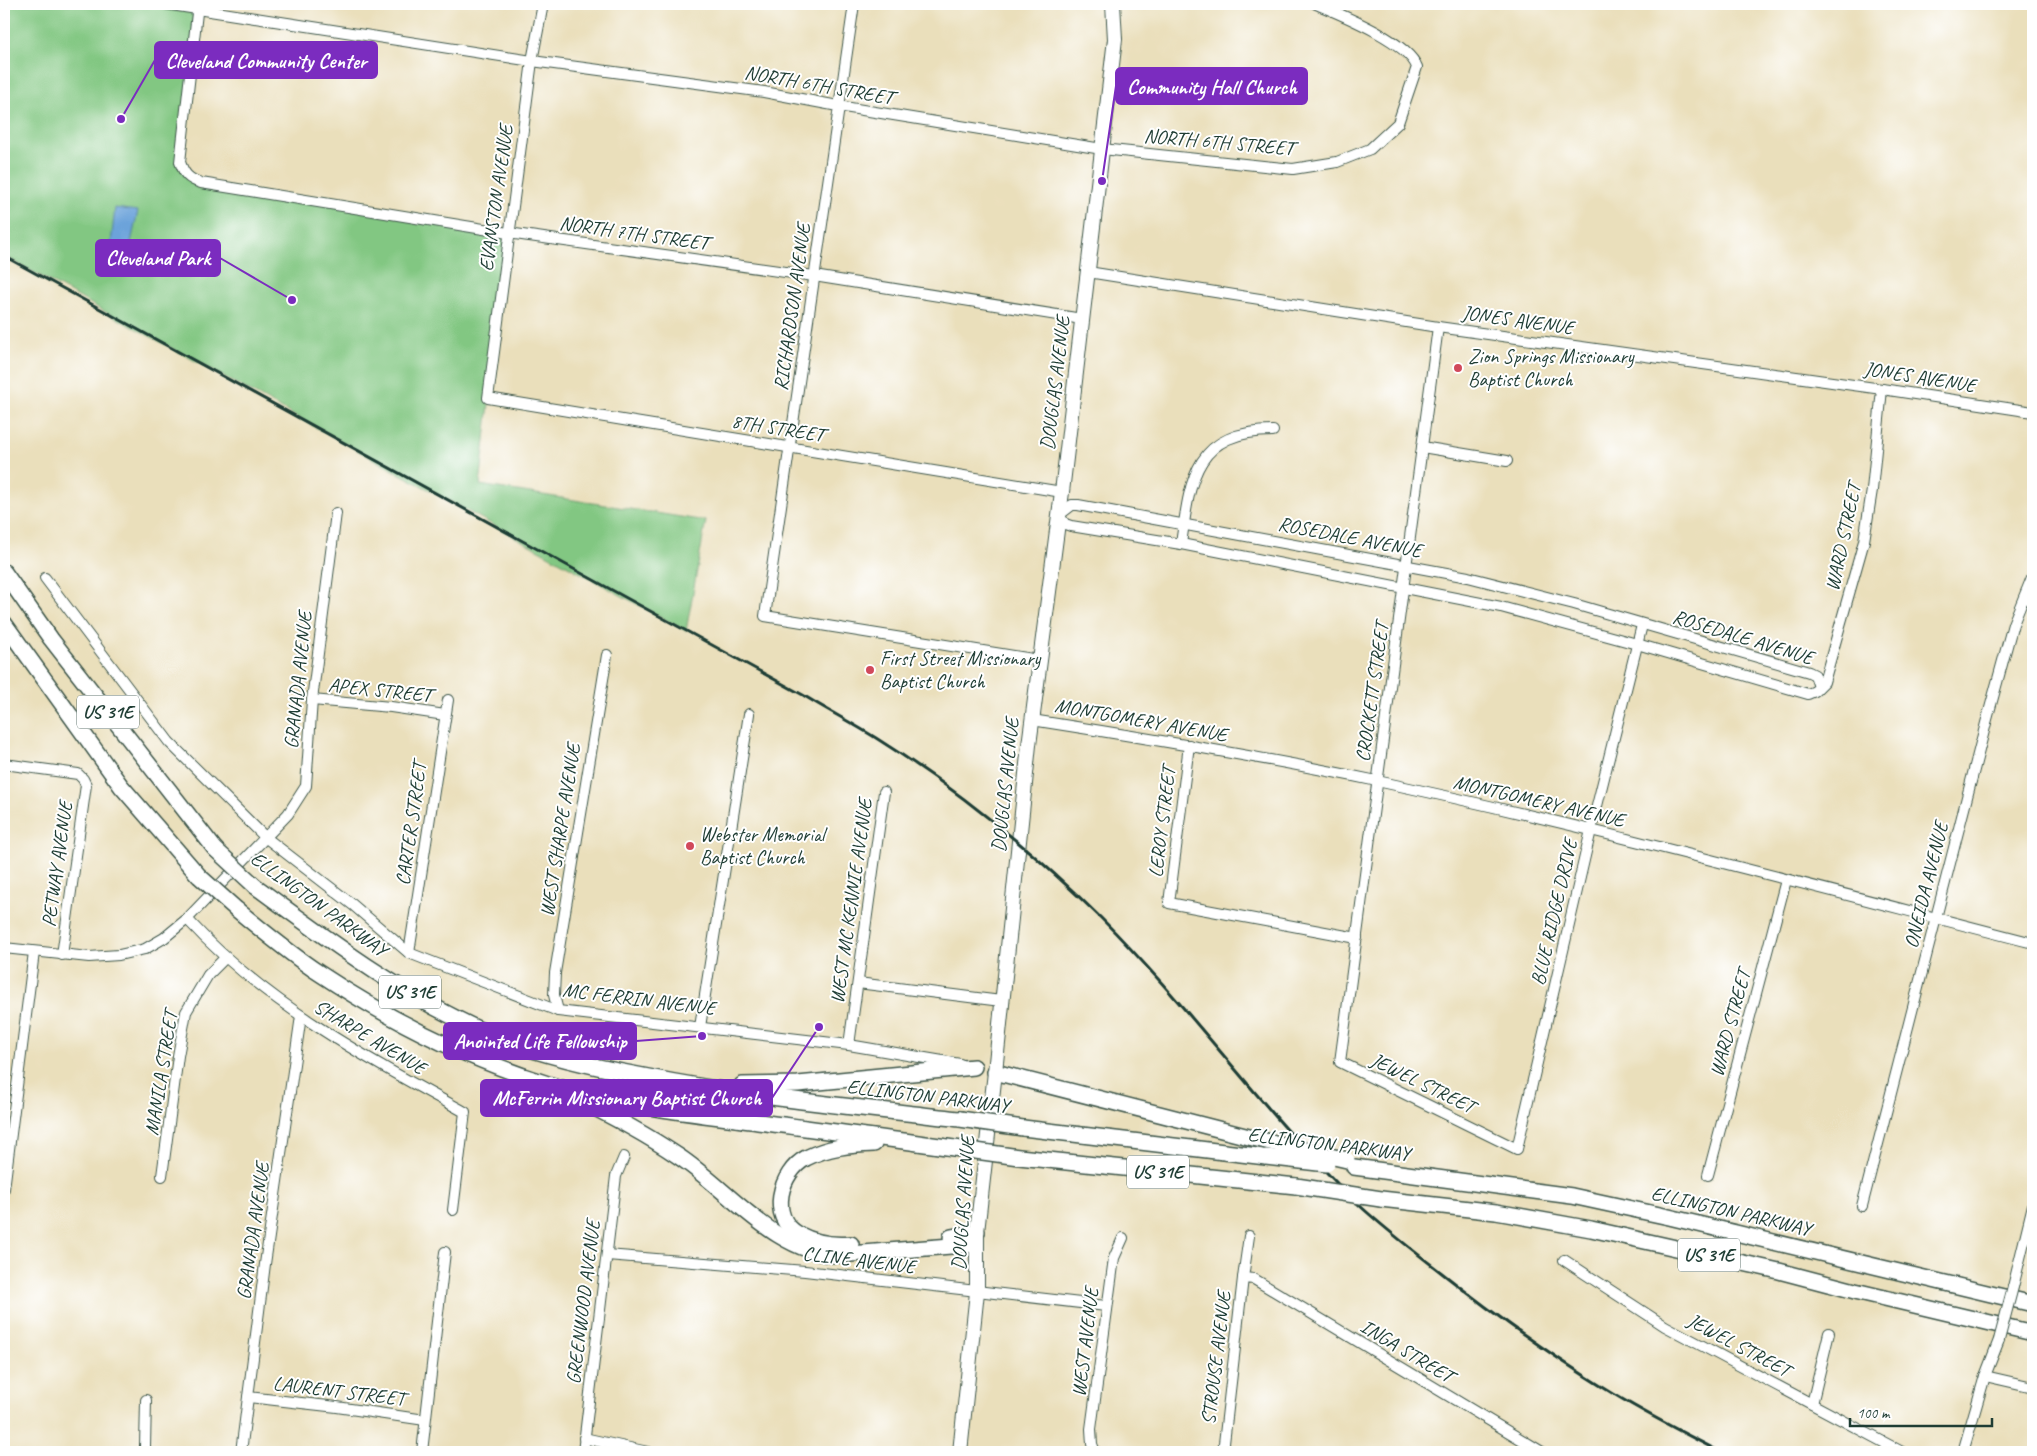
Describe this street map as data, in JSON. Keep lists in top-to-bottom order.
{
  "streets": {
    "highway": ["US 31E", "ELLINGTON PARKWAY"],
    "main road": ["DOUGLAS AVENUE", "MC FERRIN AVENUE"],
    "street": [
      "NORTH 6TH STREET",
      "EVANSTON AVENUE",
      "NORTH 7TH STREET",
      "RICHARDSON AVENUE",
      "JONES AVENUE",
      "8TH STREET",
      "ROSEDALE AVENUE",
      "WARD STREET",
      "GRANADA AVENUE",
      "APEX STREET",
      "CROCKETT STREET",
      "MONTGOMERY AVENUE",
      "LEROY STREET",
      "CARTER STREET",
      "WEST SHARPE AVENUE",
      "PETWAY AVENUE",
      "ONEIDA AVENUE",
      "WEST MC KENNIE AVENUE",
      "BLUE RIDGE DRIVE",
      "SHARPE AVENUE",
      "MANILA STREET",
      "JEWEL STREET",
      "CLINE AVENUE",
      "GREENWOOD AVENUE",
      "WEST AVENUE",
      "INGA STREET",
      "STROUSE AVENUE",
      "LAURENT STREET"
    ]
  },
  "crossings": [
    ["NORTH 6TH STREET", "EVANSTON AVENUE"],
    ["NORTH 6TH STREET", "NORTH 7TH STREET"],
    ["NORTH 6TH STREET", "RICHARDSON AVENUE"],
    ["NORTH 6TH STREET", "DOUGLAS AVENUE"],
    ["EVANSTON AVENUE", "NORTH 7TH STREET"],
    ["EVANSTON AVENUE", "8TH STREET"],
    ["NORTH 7TH STREET", "RICHARDSON AVENUE"],
    ["NORTH 7TH STREET", "DOUGLAS AVENUE"],
    ["RICHARDSON AVENUE", "DOUGLAS AVENUE"],
    ["RICHARDSON AVENUE", "8TH STREET"],
    ["JONES AVENUE", "DOUGLAS AVENUE"],
    ["JONES AVENUE", "WARD STREET"],
    ["JONES AVENUE", "CROCKETT STREET"],
    ["DOUGLAS AVENUE", "8TH STREET"],
    ["DOUGLAS AVENUE", "ROSEDALE AVENUE"],
    ["DOUGLAS AVENUE", "MONTGOMERY AVENUE"],
    ["DOUGLAS AVENUE", "MC FERRIN AVENUE"],
    ["DOUGLAS AVENUE", "CLINE AVENUE"],
    ["ROSEDALE AVENUE", "WARD STREET"],
    ["ROSEDALE AVENUE", "CROCKETT STREET"],
    ["ROSEDALE AVENUE", "BLUE RIDGE DRIVE"],
    ["WARD STREET", "MONTGOMERY AVENUE"],
    ["GRANADA AVENUE", "APEX STREET"],
    ["GRANADA AVENUE", "PETWAY AVENUE"],
    ["GRANADA AVENUE", "MC FERRIN AVENUE"],
    ["GRANADA AVENUE", "SHARPE AVENUE"],
    ["GRANADA AVENUE", "LAURENT STREET"],
    ["APEX STREET", "CARTER STREET"],
    ["CROCKETT STREET", "MONTGOMERY AVENUE"],
    ["CROCKETT STREET", "LEROY STREET"],
    ["CROCKETT STREET", "JEWEL STREET"],
    ["MONTGOMERY AVENUE", "LEROY STREET"],
    ["MONTGOMERY AVENUE", "ONEIDA AVENUE"],
    ["MONTGOMERY AVENUE", "BLUE RIDGE DRIVE"],
    ["CARTER STREET", "MC FERRIN AVENUE"],
    ["WEST SHARPE AVENUE", "MC FERRIN AVENUE"],
    ["WEST MC KENNIE AVENUE", "MC FERRIN AVENUE"],
    ["BLUE RIDGE DRIVE", "JEWEL STREET"],
    ["SHARPE AVENUE", "MANILA STREET"],
    ["CLINE AVENUE", "GREENWOOD AVENUE"],
    ["CLINE AVENUE", "WEST AVENUE"],
    ["INGA STREET", "STROUSE AVENUE"]
  ],
  "places": [
    "Cleveland Community Center",
    "Community Hall Church",
    "Cleveland Park",
    "Zion Springs Missionary Baptist Church",
    "First Street Missionary Baptist Church",
    "Webster Memorial Baptist Church",
    "McFerrin Missionary Baptist Church",
    "Anointed Life Fellowship"
  ],
  "scale_bar": "100 m"
}
